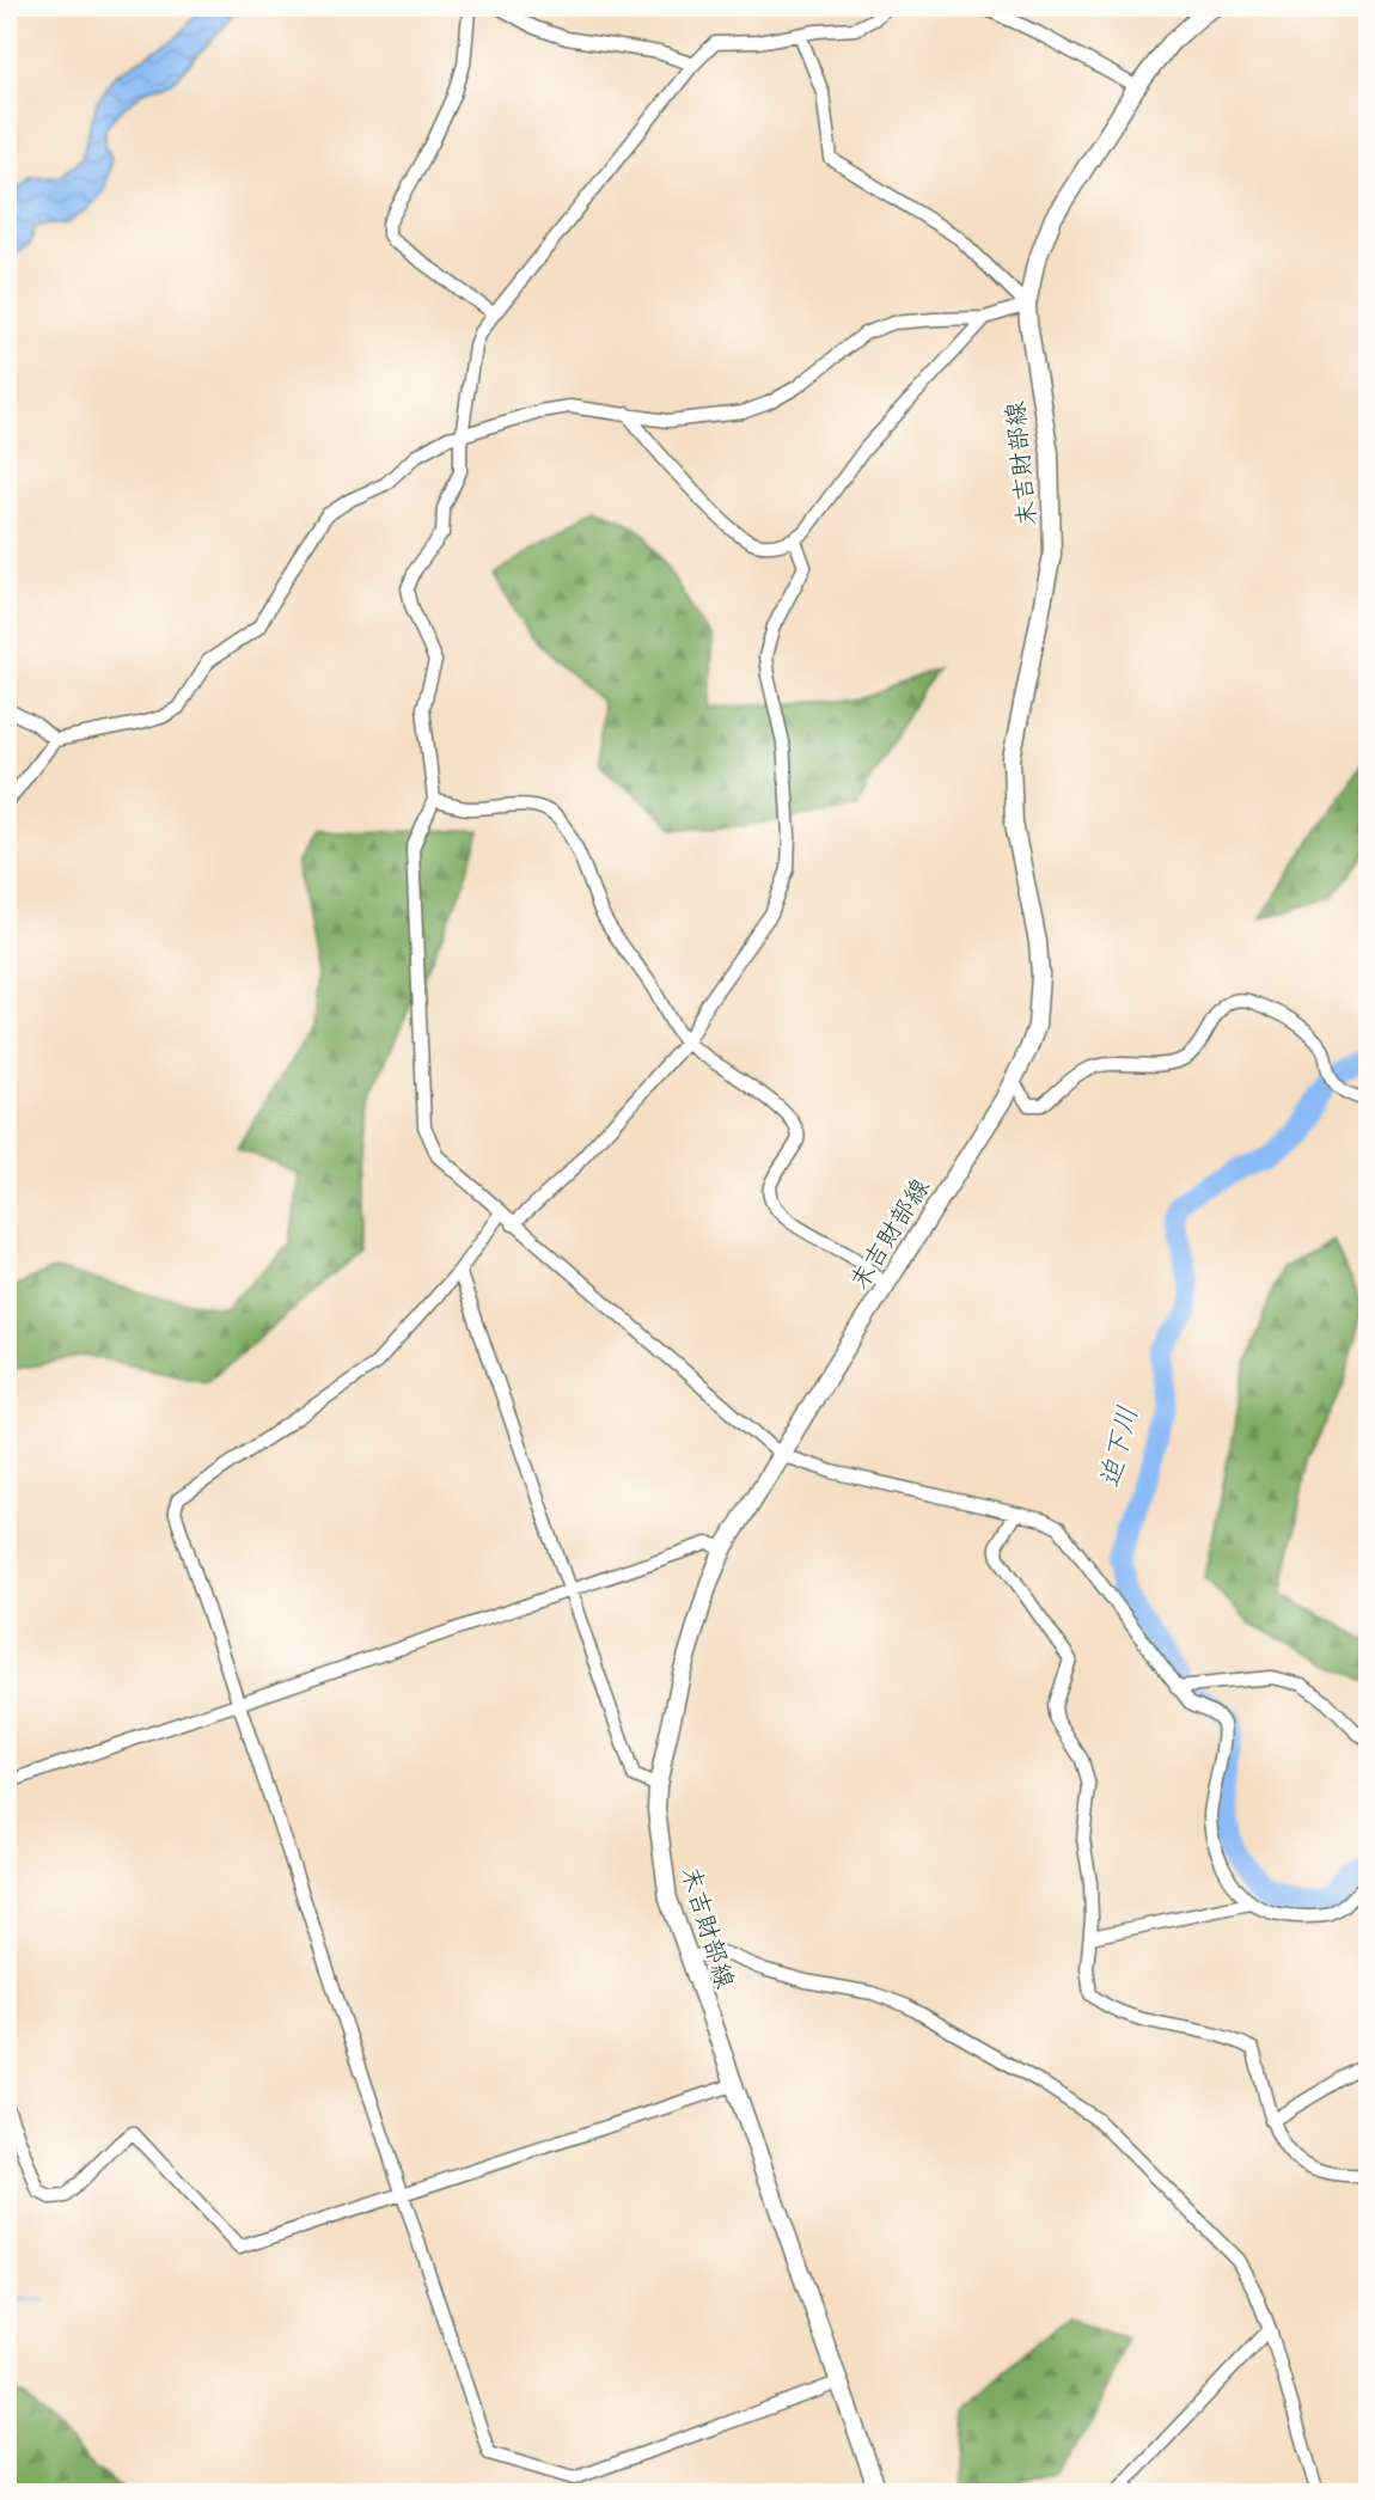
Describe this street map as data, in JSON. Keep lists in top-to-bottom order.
{
  "streets": {
    "main road": ["末吉財部線"]
  },
  "water": ["迫下川"]
}
